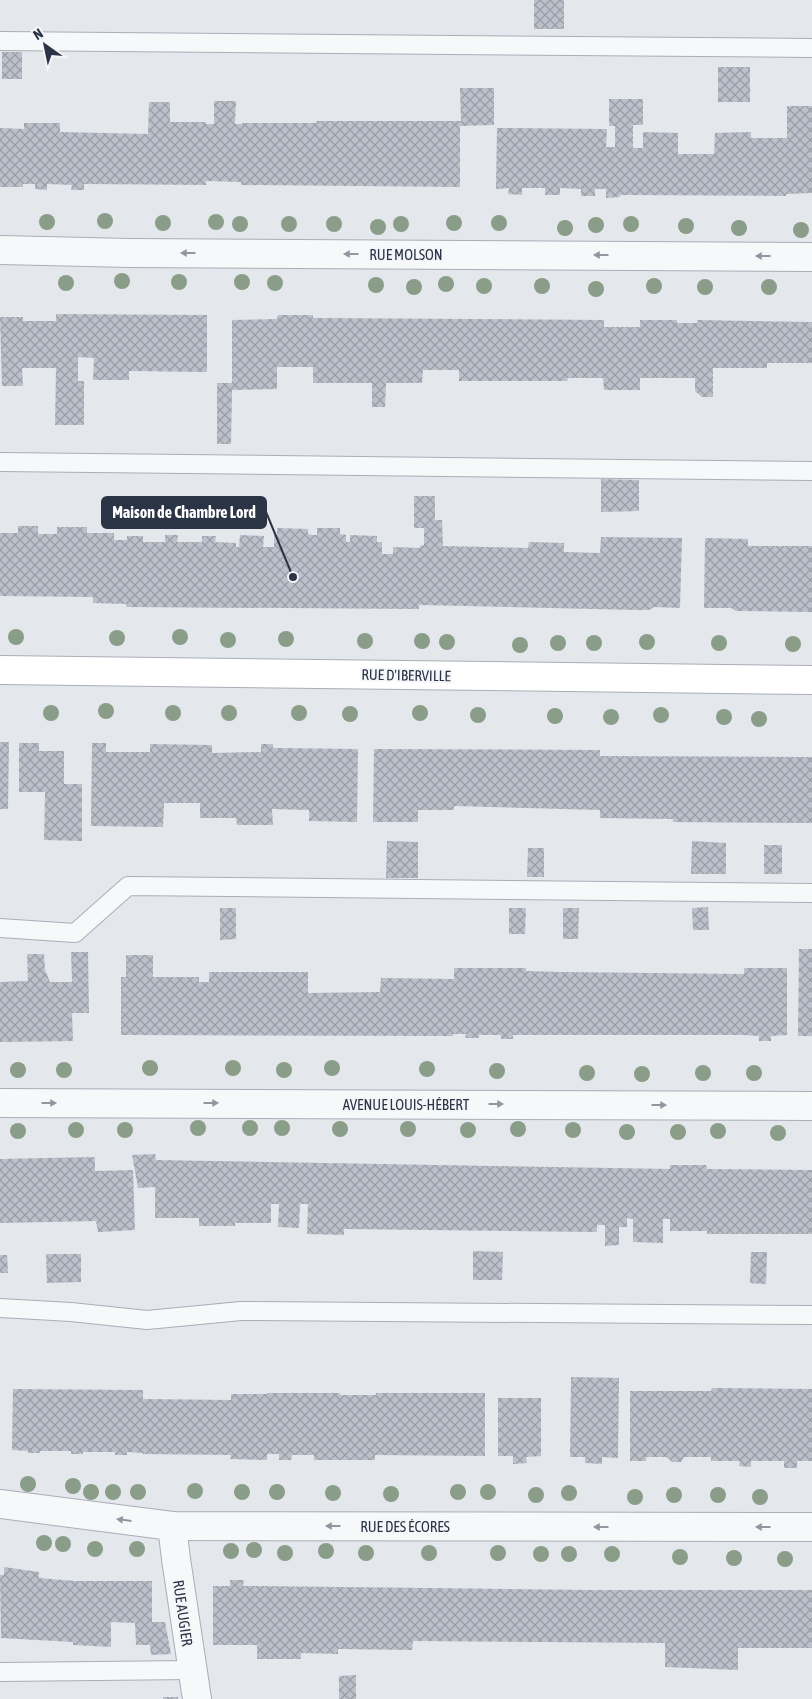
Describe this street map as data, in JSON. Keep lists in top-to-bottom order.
{
  "streets": {
    "main road": ["RUE D'IBERVILLE"],
    "street": [
      "RUE MOLSON",
      "AVENUE LOUIS-HÉBERT",
      "RUE DES ÉCORES",
      "RUE AUGIER"
    ]
  },
  "crossings": [
    ["RUE DES ÉCORES", "RUE AUGIER"]
  ],
  "one_way": ["RUE MOLSON", "AVENUE LOUIS-HÉBERT", "RUE DES ÉCORES"],
  "places": ["Maison de Chambre Lord"],
  "north": "top left"
}
